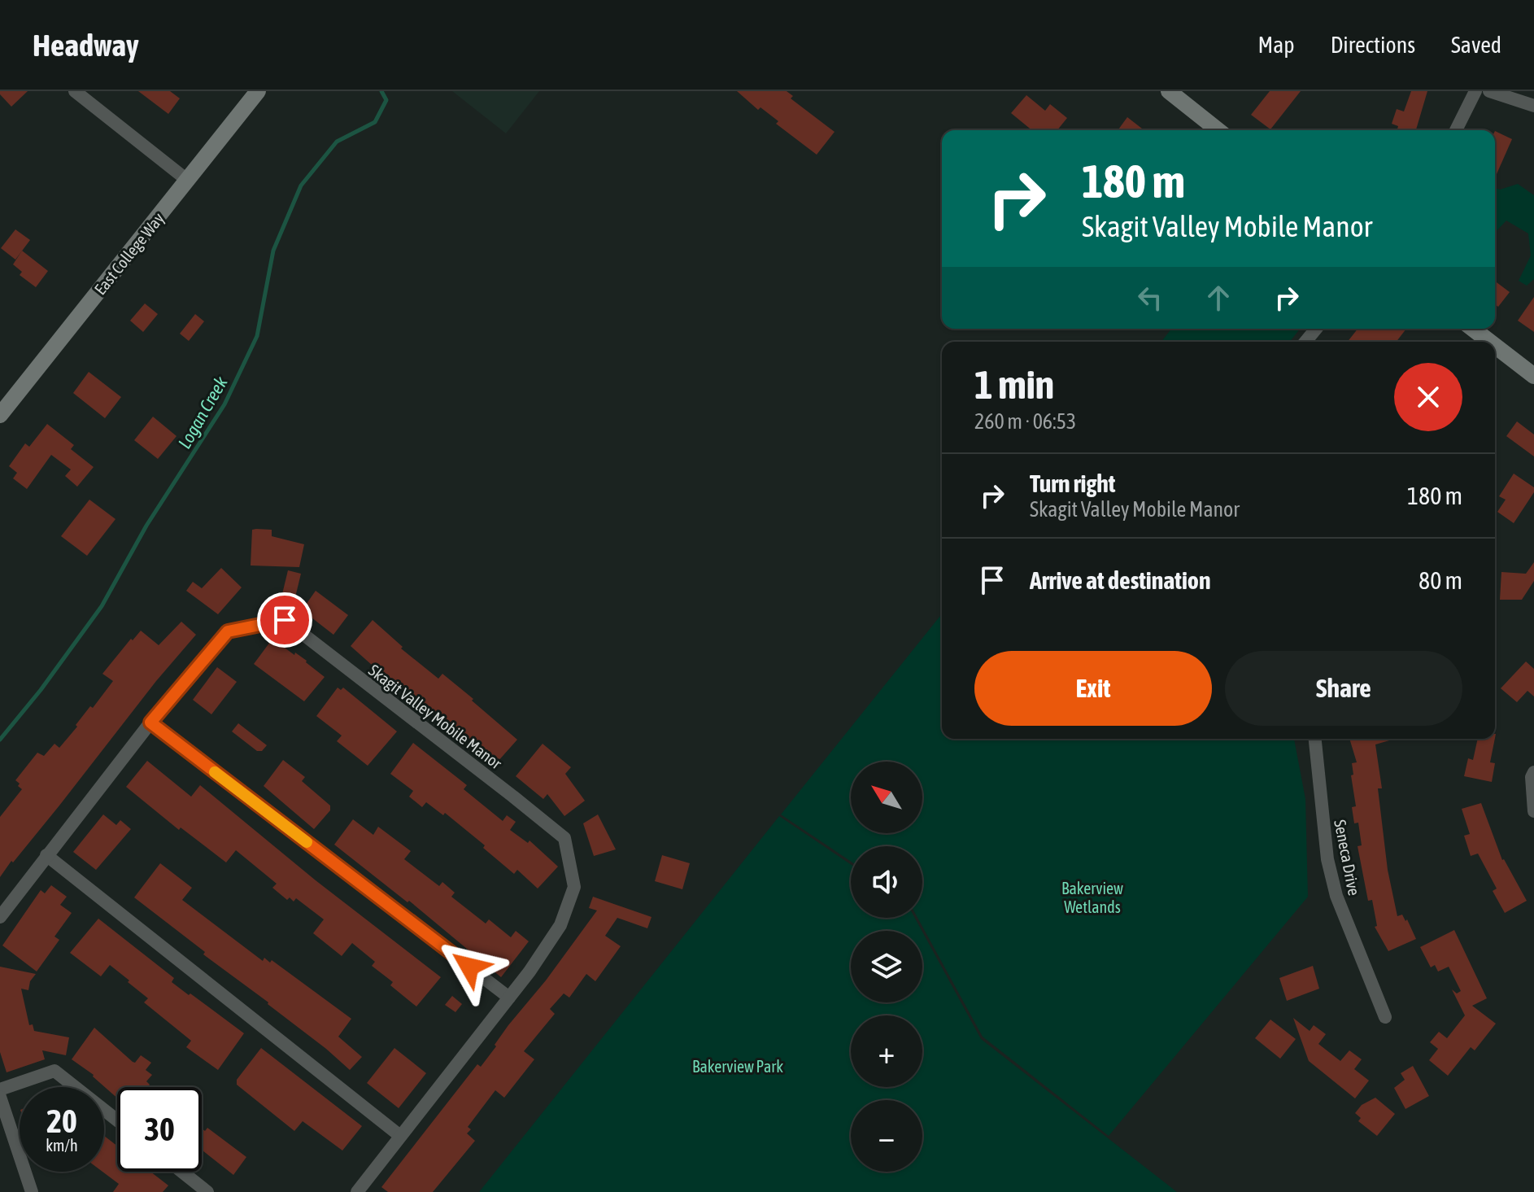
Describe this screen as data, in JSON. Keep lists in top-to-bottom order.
{
  "streets": {
    "main road": ["East College Way"],
    "street": ["Skagit Valley Mobile Manor", "Seneca Drive"]
  },
  "water": ["Logan Creek"],
  "parks": ["Bakerview Wetlands", "Bakerview Park"],
  "north": "top left",
  "page": {
    "header": "Headway",
    "nav": ["Map", "Directions", "Saved"],
    "turn": ["180 m", "Skagit Valley Mobile Manor"],
    "heading": ["1 min", "260 m · 06:53"],
    "list": [
      {
        "name": "Turn right",
        "note": "Skagit Valley Mobile Manor",
        "value": "180 m"
      },
      {
        "name": "Arrive at destination",
        "value": "80 m"
      }
    ],
    "buttons": ["Exit", "Share"],
    "map_buttons": ["+", "−"],
    "speed": "20 km/h",
    "limit": "30"
  }
}
